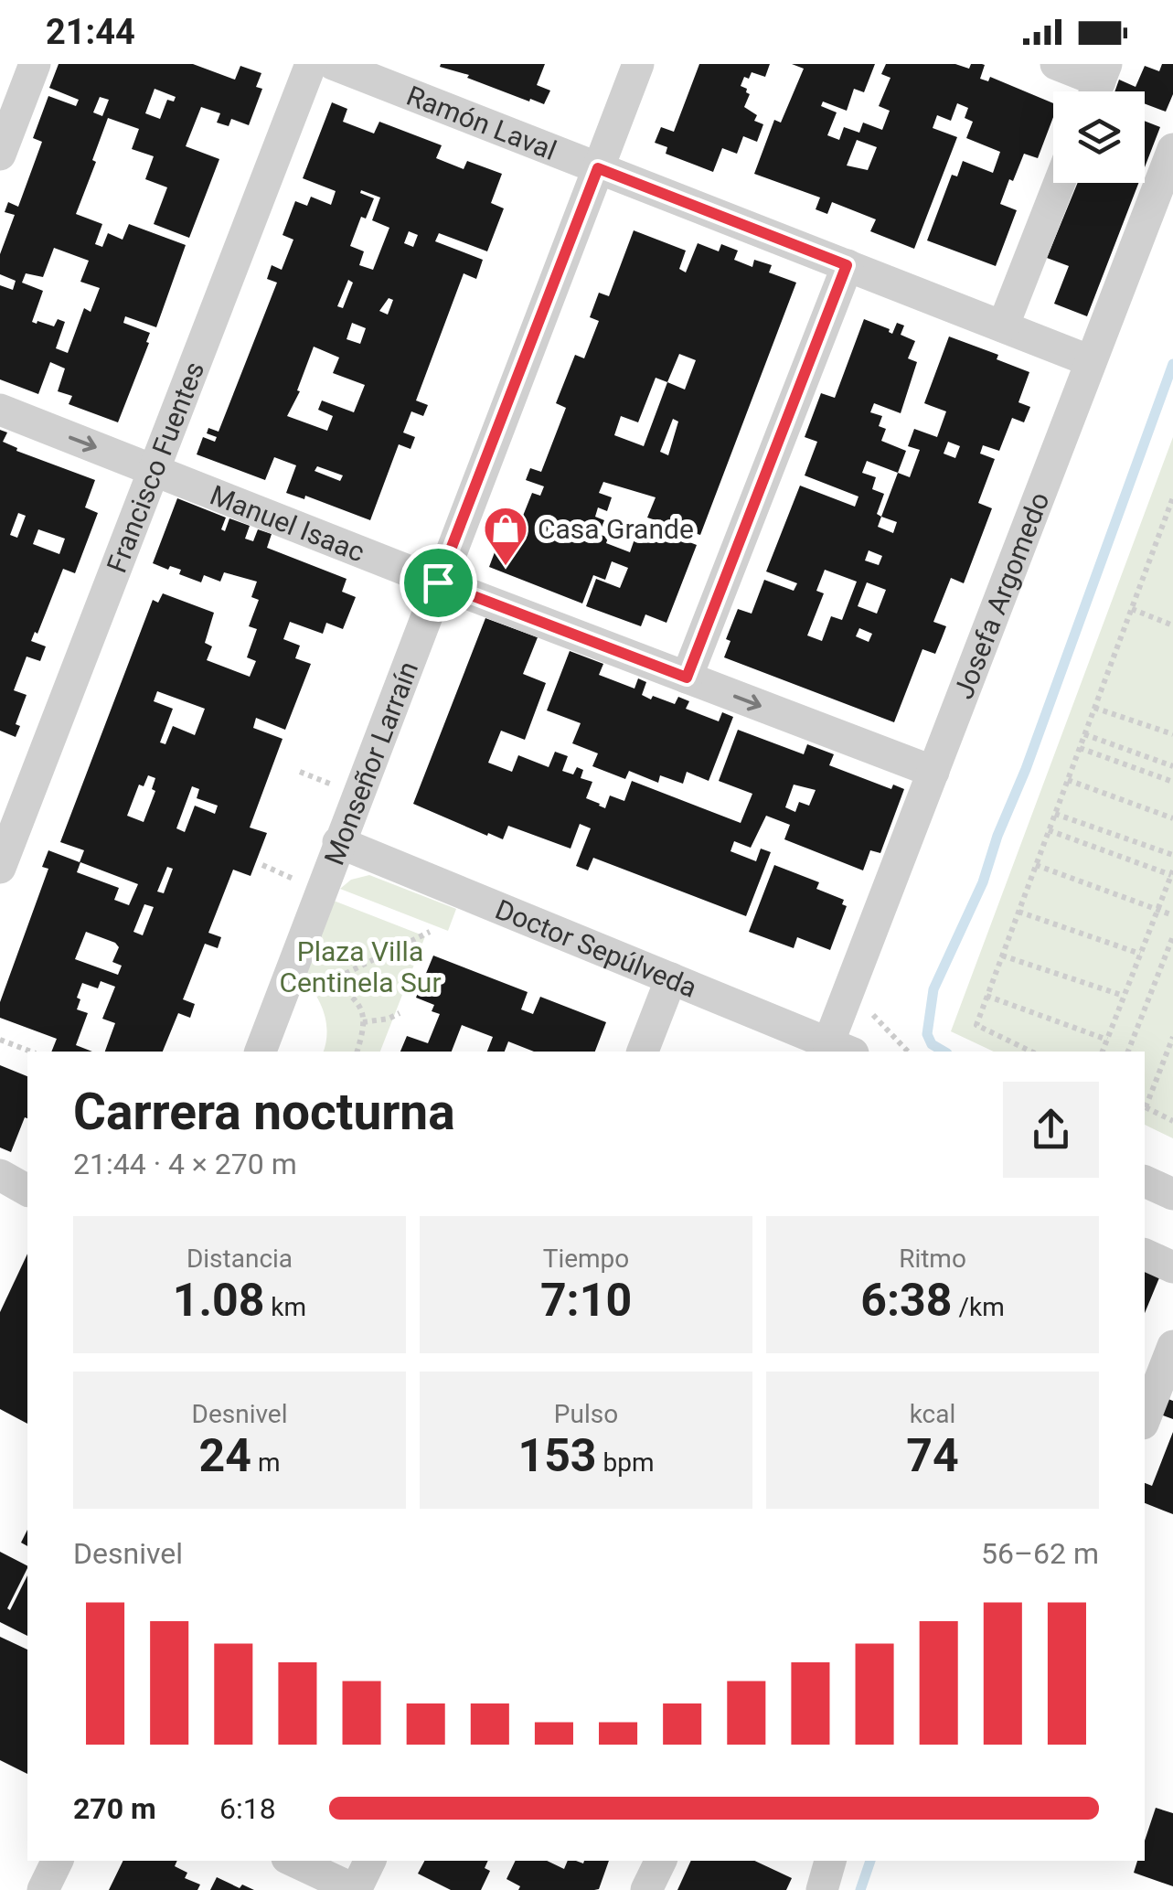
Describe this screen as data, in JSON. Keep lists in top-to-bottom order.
{
  "streets": {
    "street": [
      "Ramón Laval",
      "Francisco Fuentes",
      "Manuel Isaac",
      "Josefa Argomedo",
      "Monseñor Larraín",
      "Doctor Sepúlveda"
    ]
  },
  "crossings": [
    ["Ramón Laval", "Josefa Argomedo"],
    ["Ramón Laval", "Monseñor Larraín"],
    ["Francisco Fuentes", "Manuel Isaac"],
    ["Manuel Isaac", "Josefa Argomedo"],
    ["Manuel Isaac", "Monseñor Larraín"],
    ["Josefa Argomedo", "Doctor Sepúlveda"],
    ["Monseñor Larraín", "Doctor Sepúlveda"]
  ],
  "one_way": ["Manuel Isaac"],
  "parks": ["Plaza Villa Centinela Sur"],
  "places": {
    "shop": ["Casa Grande"]
  },
  "page": {
    "status": "21:44",
    "heading": ["Carrera nocturna", "21:44 · 4 × 270 m"],
    "stats": [
      ["Distancia", "1.08 km"],
      ["Tiempo", "7:10"],
      ["Ritmo", "6:38 /km"],
      ["Desnivel", "24 m"],
      ["Pulso", "153 bpm"],
      ["kcal", "74"]
    ],
    "chart": ["Desnivel", "56–62 m"],
    "list": [
      {
        "name": "270 m",
        "note": "6:18"
      }
    ]
  }
}
